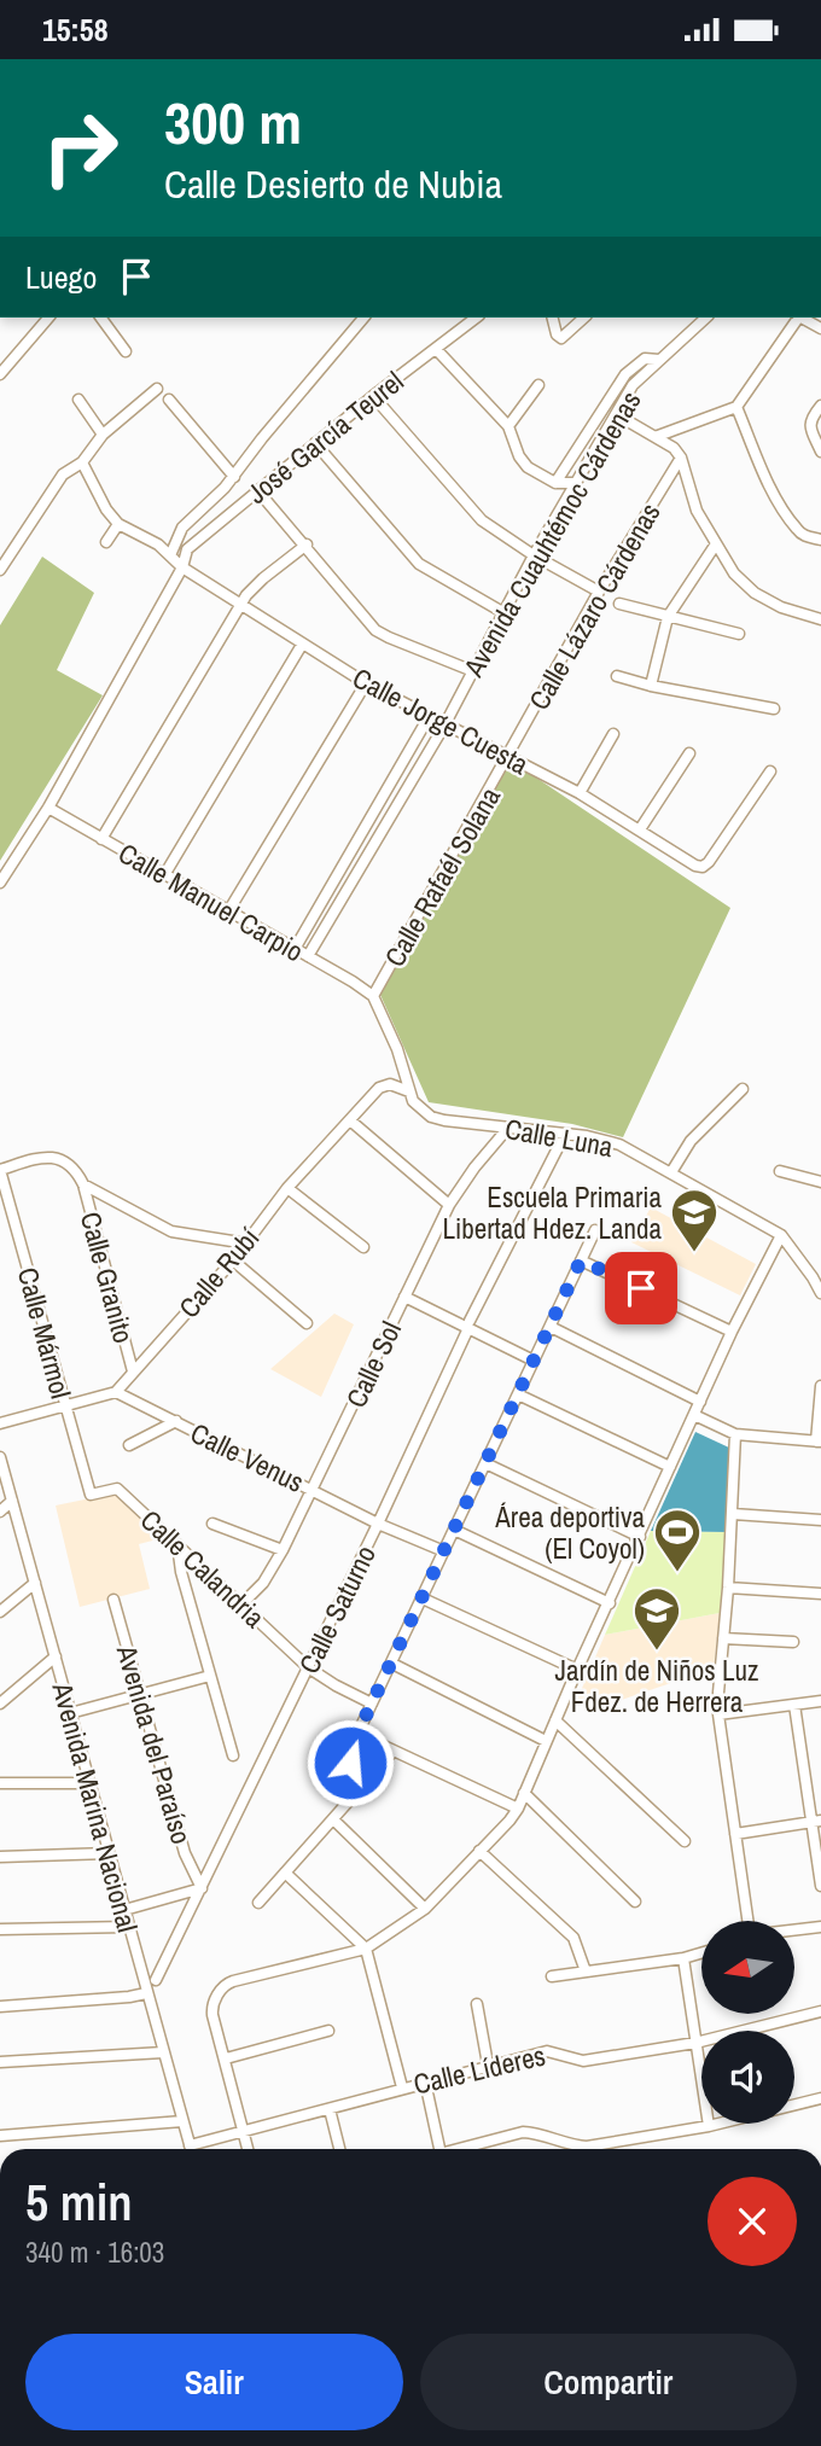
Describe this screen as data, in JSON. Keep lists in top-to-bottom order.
{
  "streets": {
    "street": [
      "José García Teurel",
      "Avenida Cuauhtémoc Cárdenas",
      "Calle Lázaro Cárdenas",
      "Calle Jorge Cuesta",
      "Calle Rafaél Solana",
      "Calle Manuel Carpio",
      "Calle Luna",
      "Calle Rubí",
      "Calle Granito",
      "Calle Mármol",
      "Calle Sol",
      "Calle Venus",
      "Calle Calandria",
      "Calle Saturno",
      "Avenida del Paraíso",
      "Avenida Marina Nacional",
      "Calle Líderes"
    ]
  },
  "crossings": [
    ["José García Teurel", "Calle Jorge Cuesta"],
    ["José García Teurel", "Calle Manuel Carpio"],
    ["Avenida Cuauhtémoc Cárdenas", "Calle Jorge Cuesta"],
    ["Avenida Cuauhtémoc Cárdenas", "Calle Manuel Carpio"],
    ["Calle Lázaro Cárdenas", "Calle Jorge Cuesta"],
    ["Calle Lázaro Cárdenas", "Calle Rafaél Solana"],
    ["Calle Jorge Cuesta", "Calle Rafaél Solana"],
    ["Calle Rafaél Solana", "Calle Manuel Carpio"],
    ["Calle Luna", "Calle Rubí"],
    ["Calle Luna", "Calle Sol"],
    ["Calle Luna", "Calle Saturno"],
    ["Calle Rubí", "Calle Granito"],
    ["Calle Rubí", "Calle Venus"],
    ["Calle Mármol", "Calle Calandria"],
    ["Calle Sol", "Calle Venus"],
    ["Calle Sol", "Calle Calandria"],
    ["Calle Venus", "Calle Saturno"],
    ["Calle Calandria", "Calle Saturno"],
    ["Calle Saturno", "Avenida del Paraíso"],
    ["Avenida Marina Nacional", "Calle Líderes"]
  ],
  "places": {
    "school or university": ["Escuela Primaria Libertad Hdez. Landa", "Jardín de Niños Luz Fdez. de Herrera"],
    "sports": ["Área deportiva (El Coyol)"]
  },
  "north": "left",
  "page": {
    "status": "15:58",
    "turn": ["300 m", "Calle Desierto de Nubia"],
    "then": "Luego",
    "heading": ["5 min", "340 m · 16:03"],
    "buttons": ["Salir", "Compartir"]
  }
}
